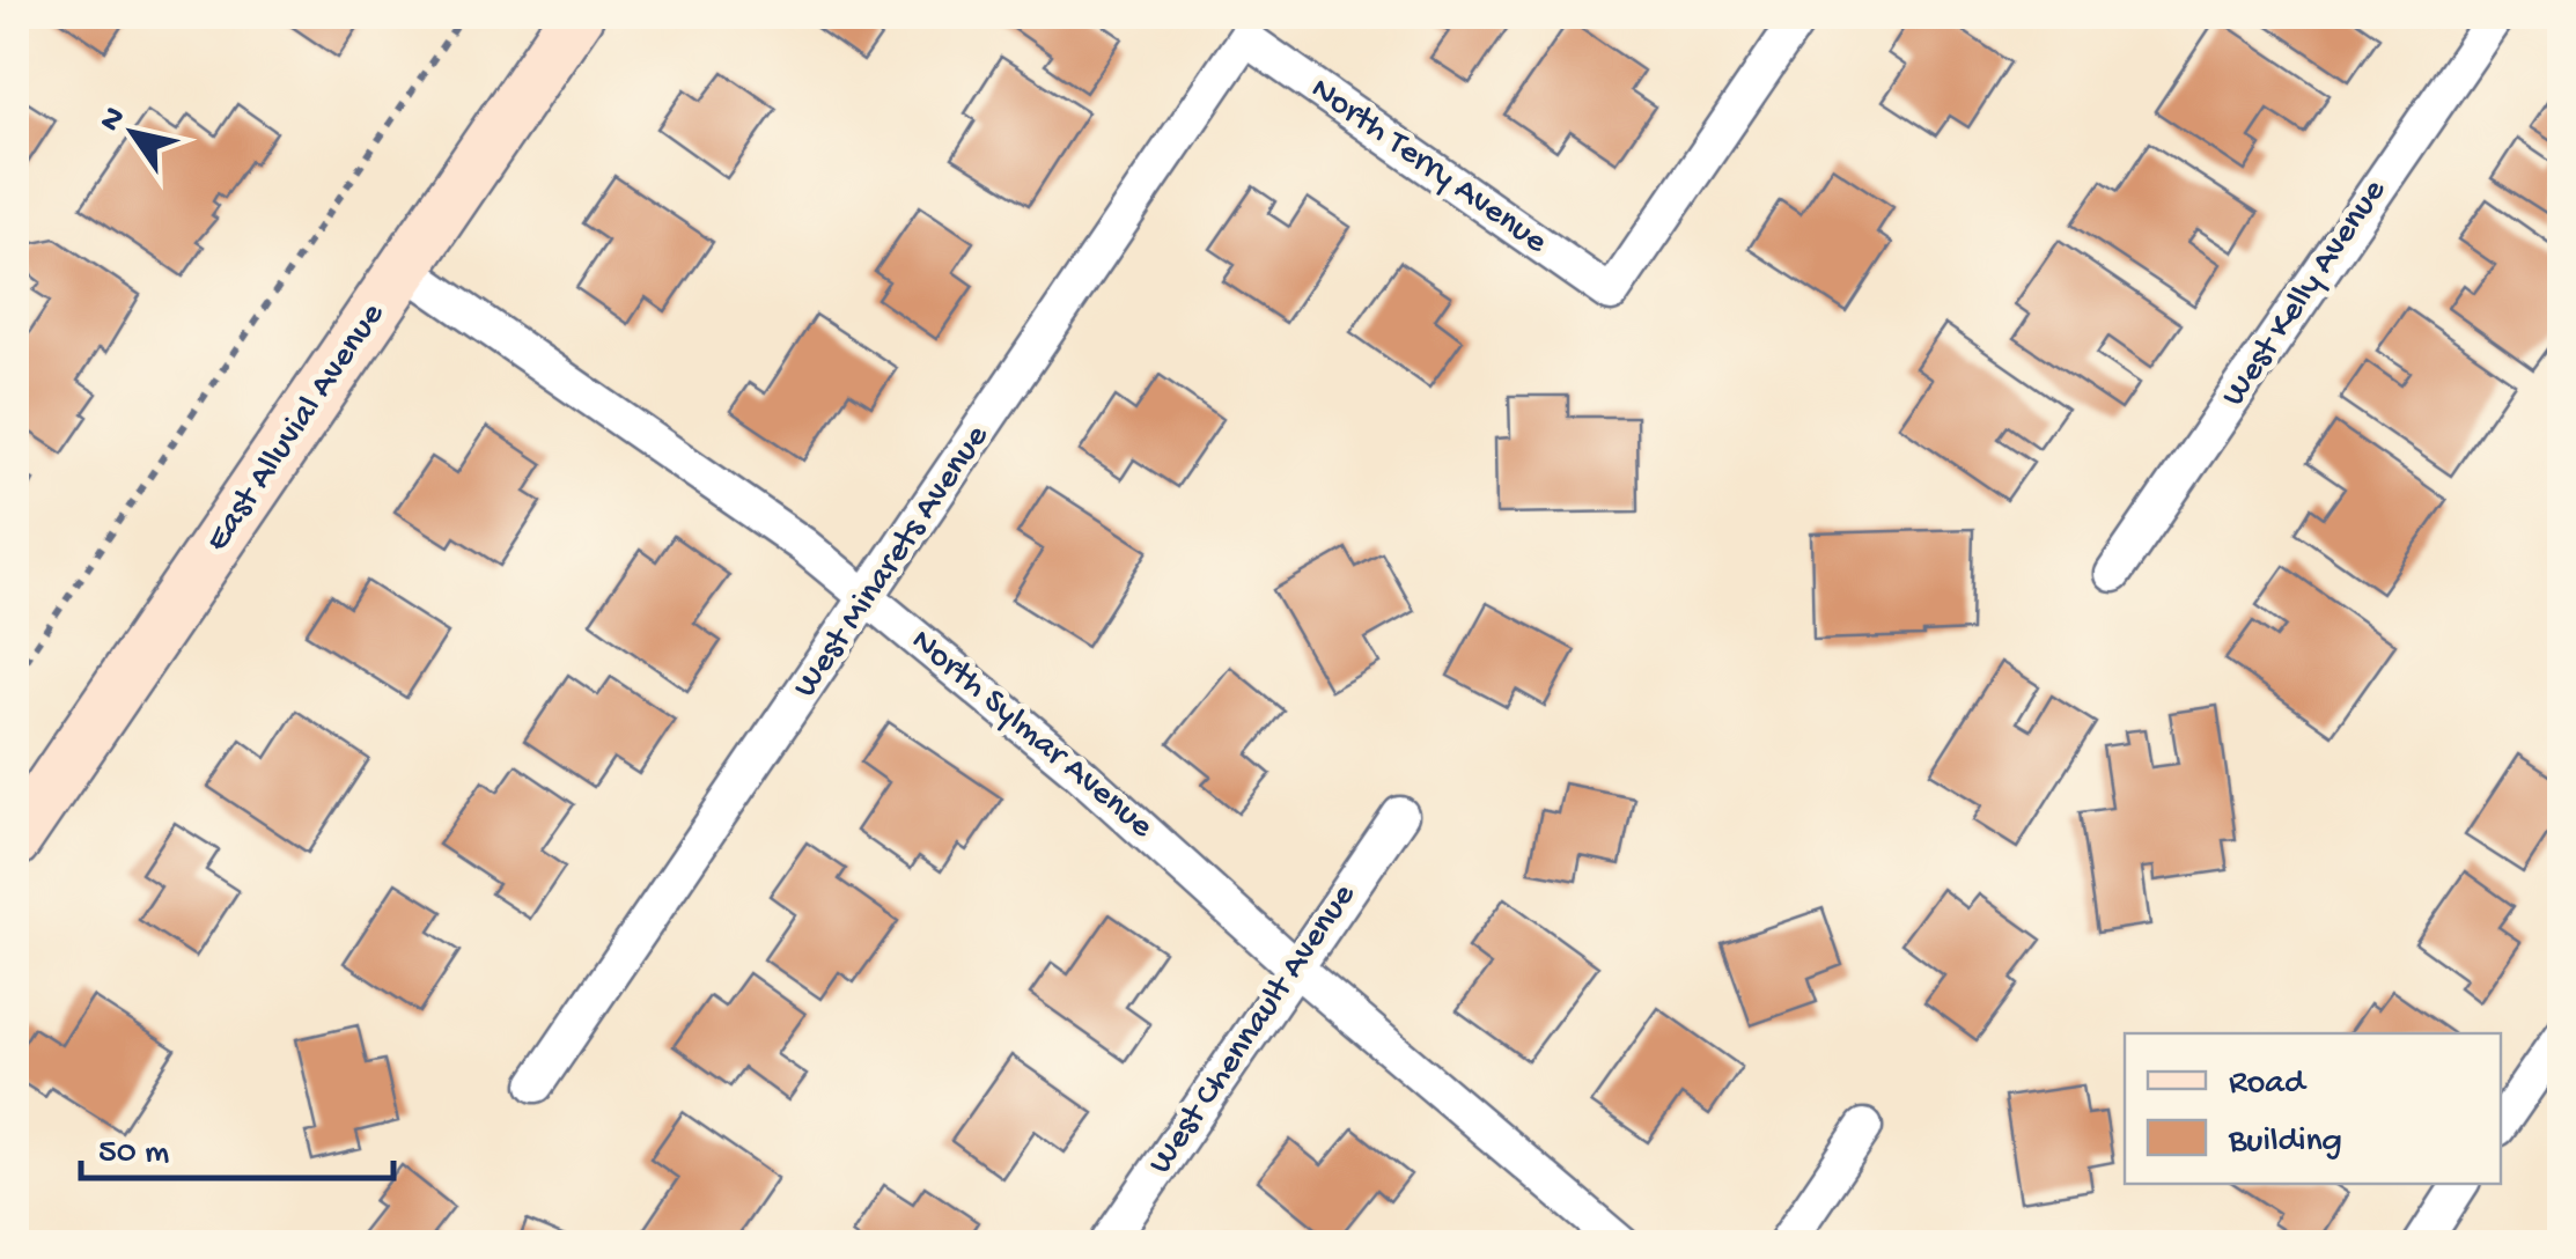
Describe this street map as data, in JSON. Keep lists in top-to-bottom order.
{
  "streets": {
    "street": [
      "North Terry Avenue",
      "West Kelly Avenue",
      "East Alluvial Avenue",
      "West Minarets Avenue",
      "North Sylmar Avenue",
      "West Chennault Avenue"
    ]
  },
  "crossings": [
    ["North Terry Avenue", "West Minarets Avenue"],
    ["East Alluvial Avenue", "North Sylmar Avenue"],
    ["West Minarets Avenue", "North Sylmar Avenue"],
    ["North Sylmar Avenue", "West Chennault Avenue"]
  ],
  "legend": ["Road", "Building"],
  "scale_bar": "50 m",
  "north": "top left"
}
